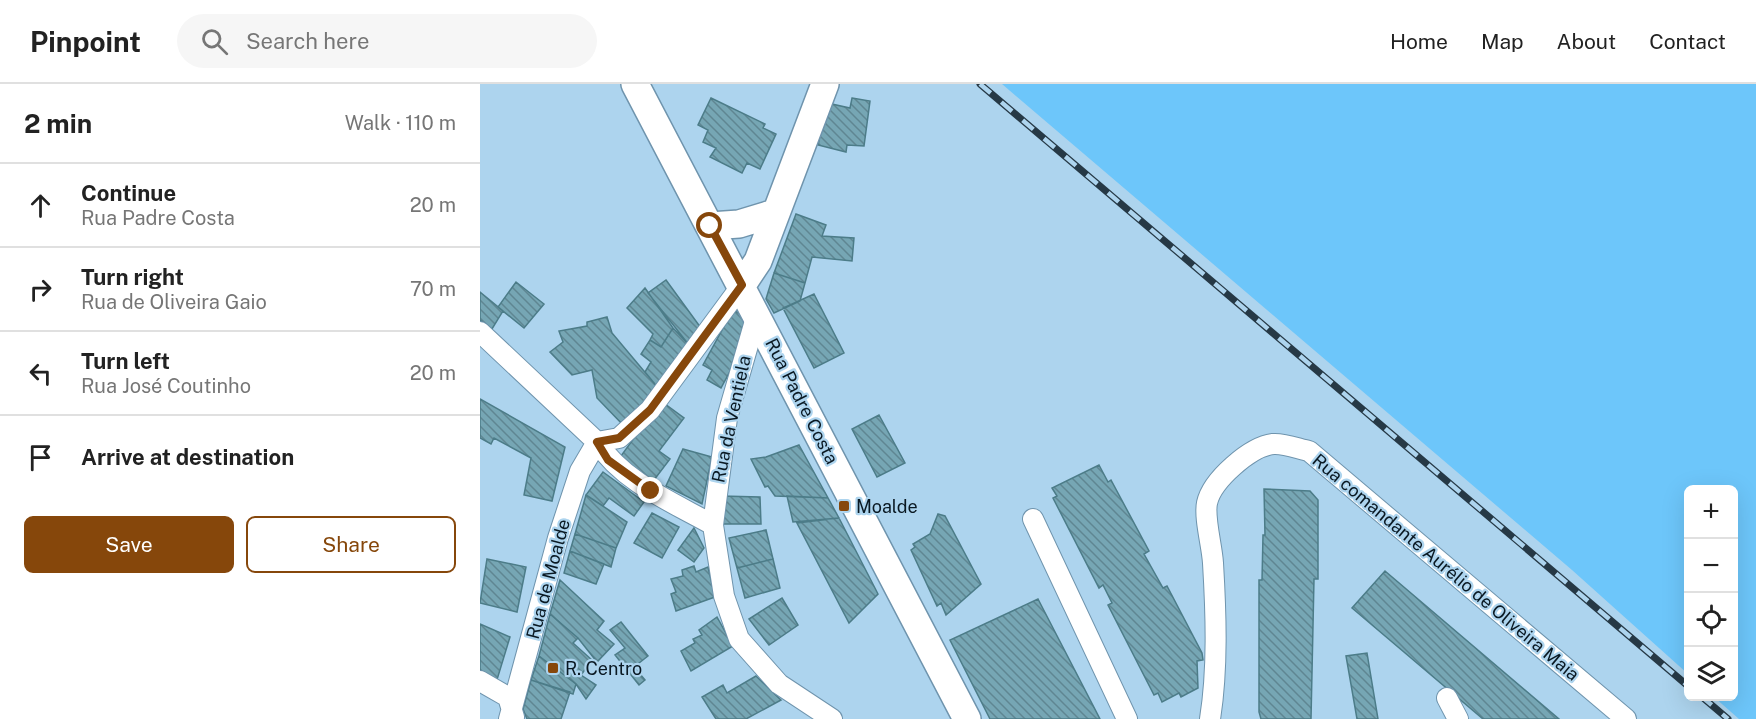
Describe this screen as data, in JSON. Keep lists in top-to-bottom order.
{
  "streets": {
    "street": [
      "Rua Padre Costa",
      "Rua da Ventiela",
      "Rua comandante Aurélio de Oliveira Maia",
      "Rua de Moalde"
    ]
  },
  "crossings": [
    ["Rua Padre Costa", "Rua da Ventiela"]
  ],
  "places": {
    "transit": ["Moalde", "R. Centro"]
  },
  "page": {
    "header": "Pinpoint",
    "search": "Search here",
    "nav": [
      "Home",
      "Map",
      "About",
      "Contact"
    ],
    "heading": ["2 min", "Walk · 110 m"],
    "list": [
      ["Continue", "Rua Padre Costa", "20 m"],
      ["Turn right", "Rua de Oliveira Gaio", "70 m"],
      ["Turn left", "Rua José Coutinho", "20 m"],
      "Arrive at destination"
    ],
    "map_buttons": ["+", "−"],
    "buttons": ["Save", "Share"]
  }
}
